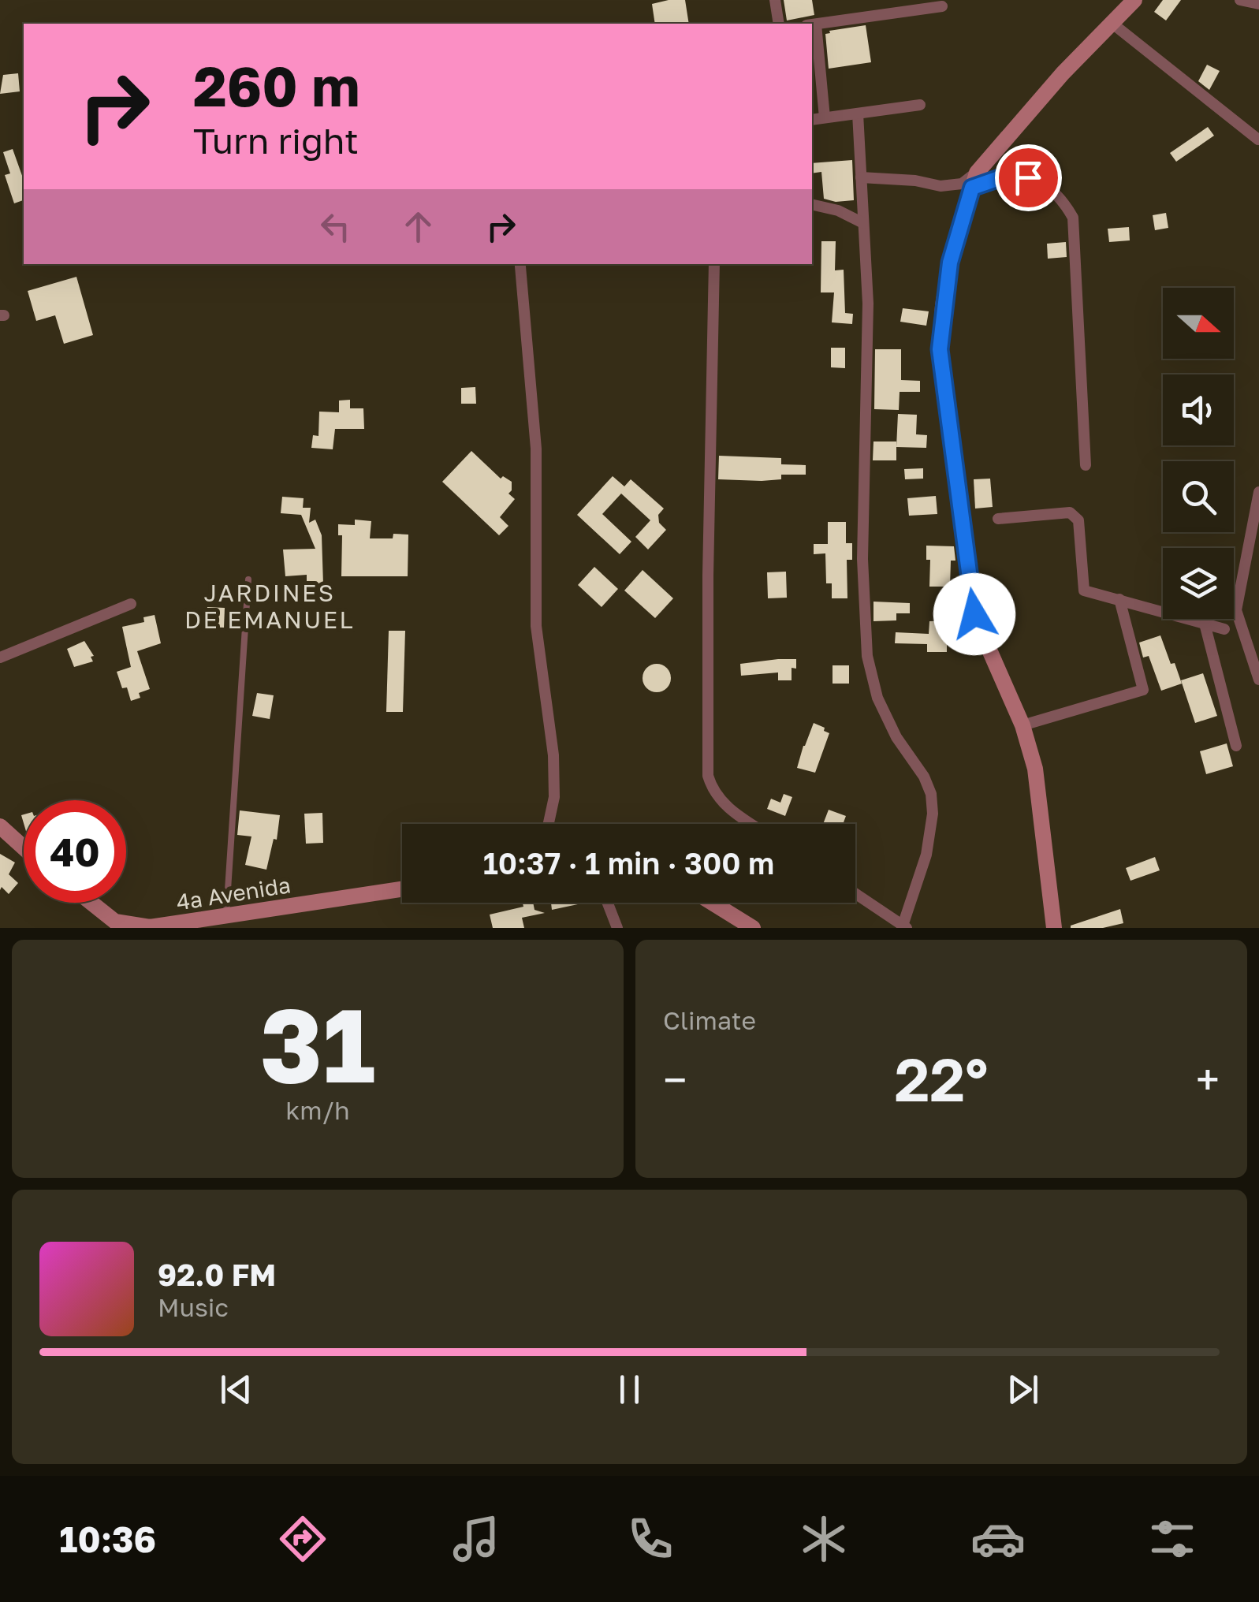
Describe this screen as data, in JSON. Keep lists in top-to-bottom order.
{
  "streets": {
    "street": ["4a Avenida"]
  },
  "districts": ["JARDINES DE EMANUEL"],
  "north": "right",
  "page": {
    "turn": ["260 m", "Turn right"],
    "limit": "40",
    "trip": "10:37 · 1 min · 300 m",
    "tile": [
      ["31", "km/h"],
      "Climate"
    ],
    "heat": ["−", "22°", "+"],
    "song": ["92.0 FM", "Music"],
    "tabs": "10:36"
  }
}
